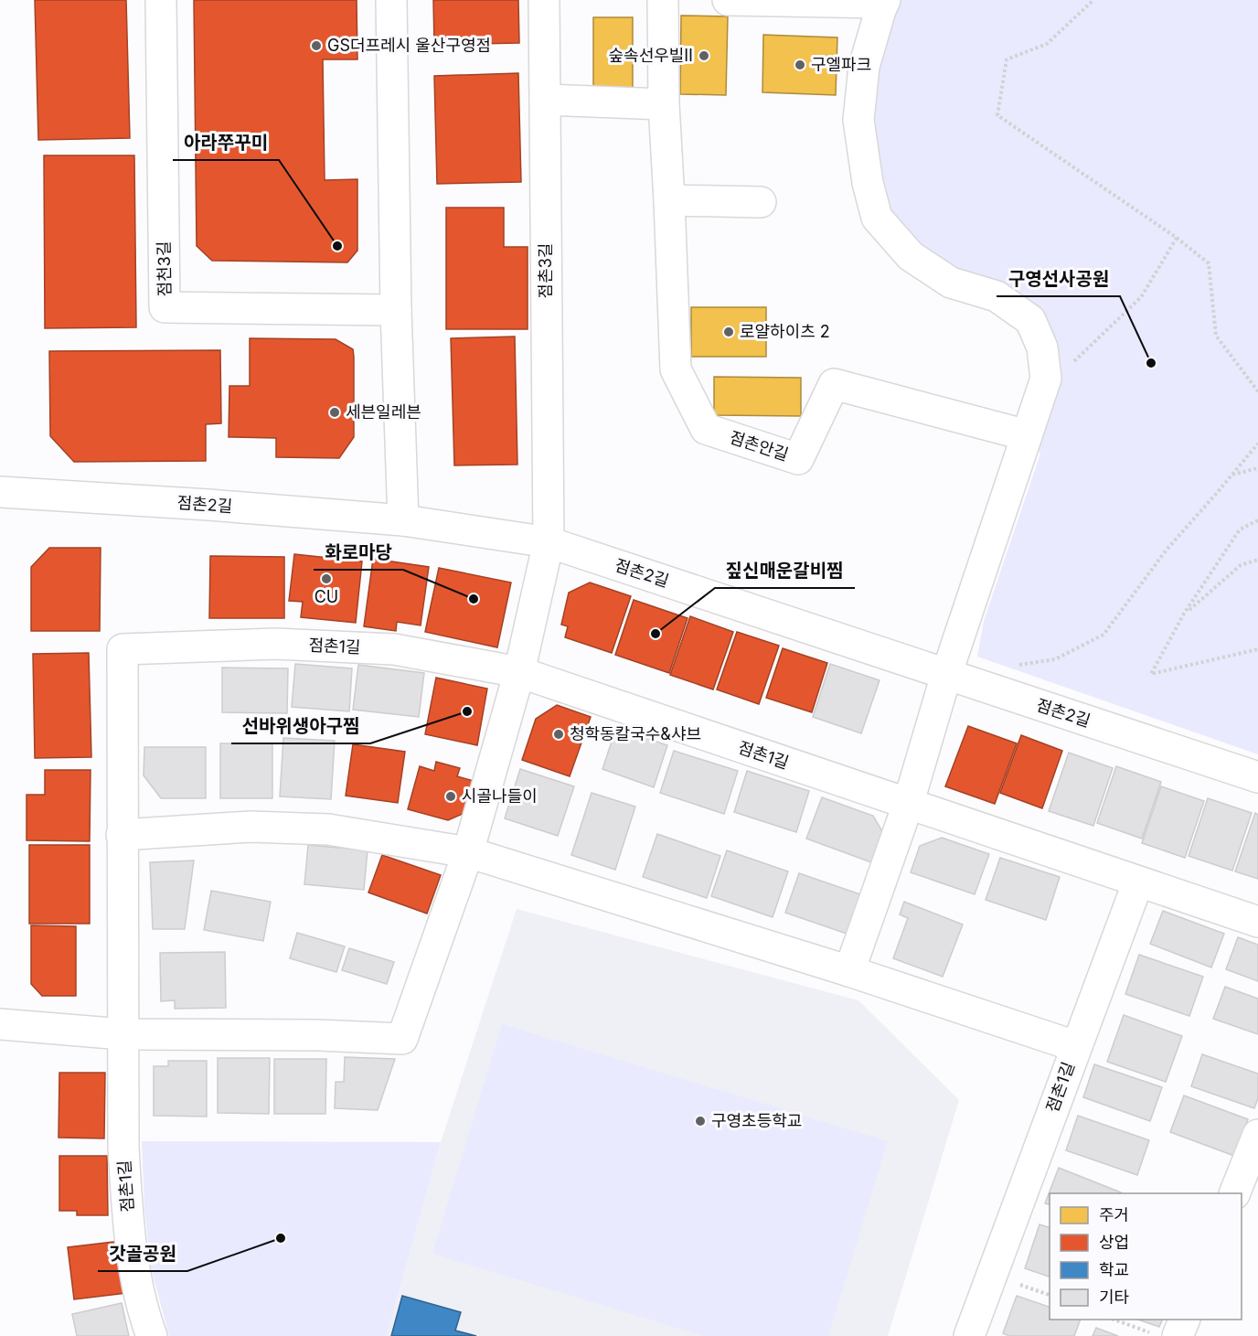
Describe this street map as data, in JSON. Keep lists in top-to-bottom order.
{
  "streets": {
    "street": [
      "점천3길",
      "점촌3길",
      "점촌안길",
      "점촌2길",
      "점촌1길"
    ]
  },
  "crossings": [
    ["점촌3길", "점촌2길"],
    ["점촌3길", "점촌1길"]
  ],
  "places": [
    "GS더프레시 울산구영점",
    "숲속선우빌Ⅱ",
    "구엘파크",
    "아라쭈꾸미",
    "로얄하이츠 2",
    "구영선사공원",
    "세븐일레븐",
    "CU",
    "화로마당",
    "짚신매운갈비찜",
    "선바위생아구찜",
    "청학동칼국수&샤브",
    "시골나들이",
    "구영초등학교",
    "갓골공원"
  ],
  "legend": [
    "주거",
    "상업",
    "학교",
    "기타"
  ]
}
